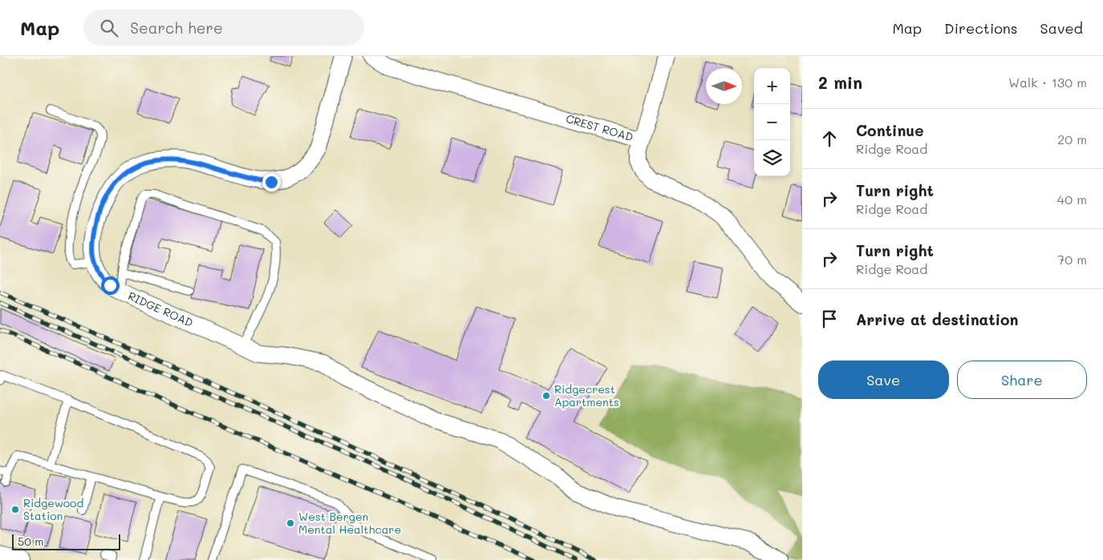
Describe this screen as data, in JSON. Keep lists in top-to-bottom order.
{
  "streets": {
    "street": ["CREST ROAD", "RIDGE ROAD"]
  },
  "places": ["Ridgecrest Apartments", "Ridgewood Station", "West Bergen Mental Healthcare"],
  "scale_bar": "50 m",
  "north": "right",
  "page": {
    "header": "Map",
    "search": "Search here",
    "nav": ["Map", "Directions", "Saved"],
    "heading": ["2 min", "Walk · 130 m"],
    "map_buttons": ["+", "−"],
    "list": [
      ["Continue", "Ridge Road", "20 m"],
      ["Turn right", "Ridge Road", "40 m"],
      ["Turn right", "Ridge Road", "70 m"],
      "Arrive at destination"
    ],
    "buttons": ["Save", "Share"],
    "scale": "50 m"
  }
}
